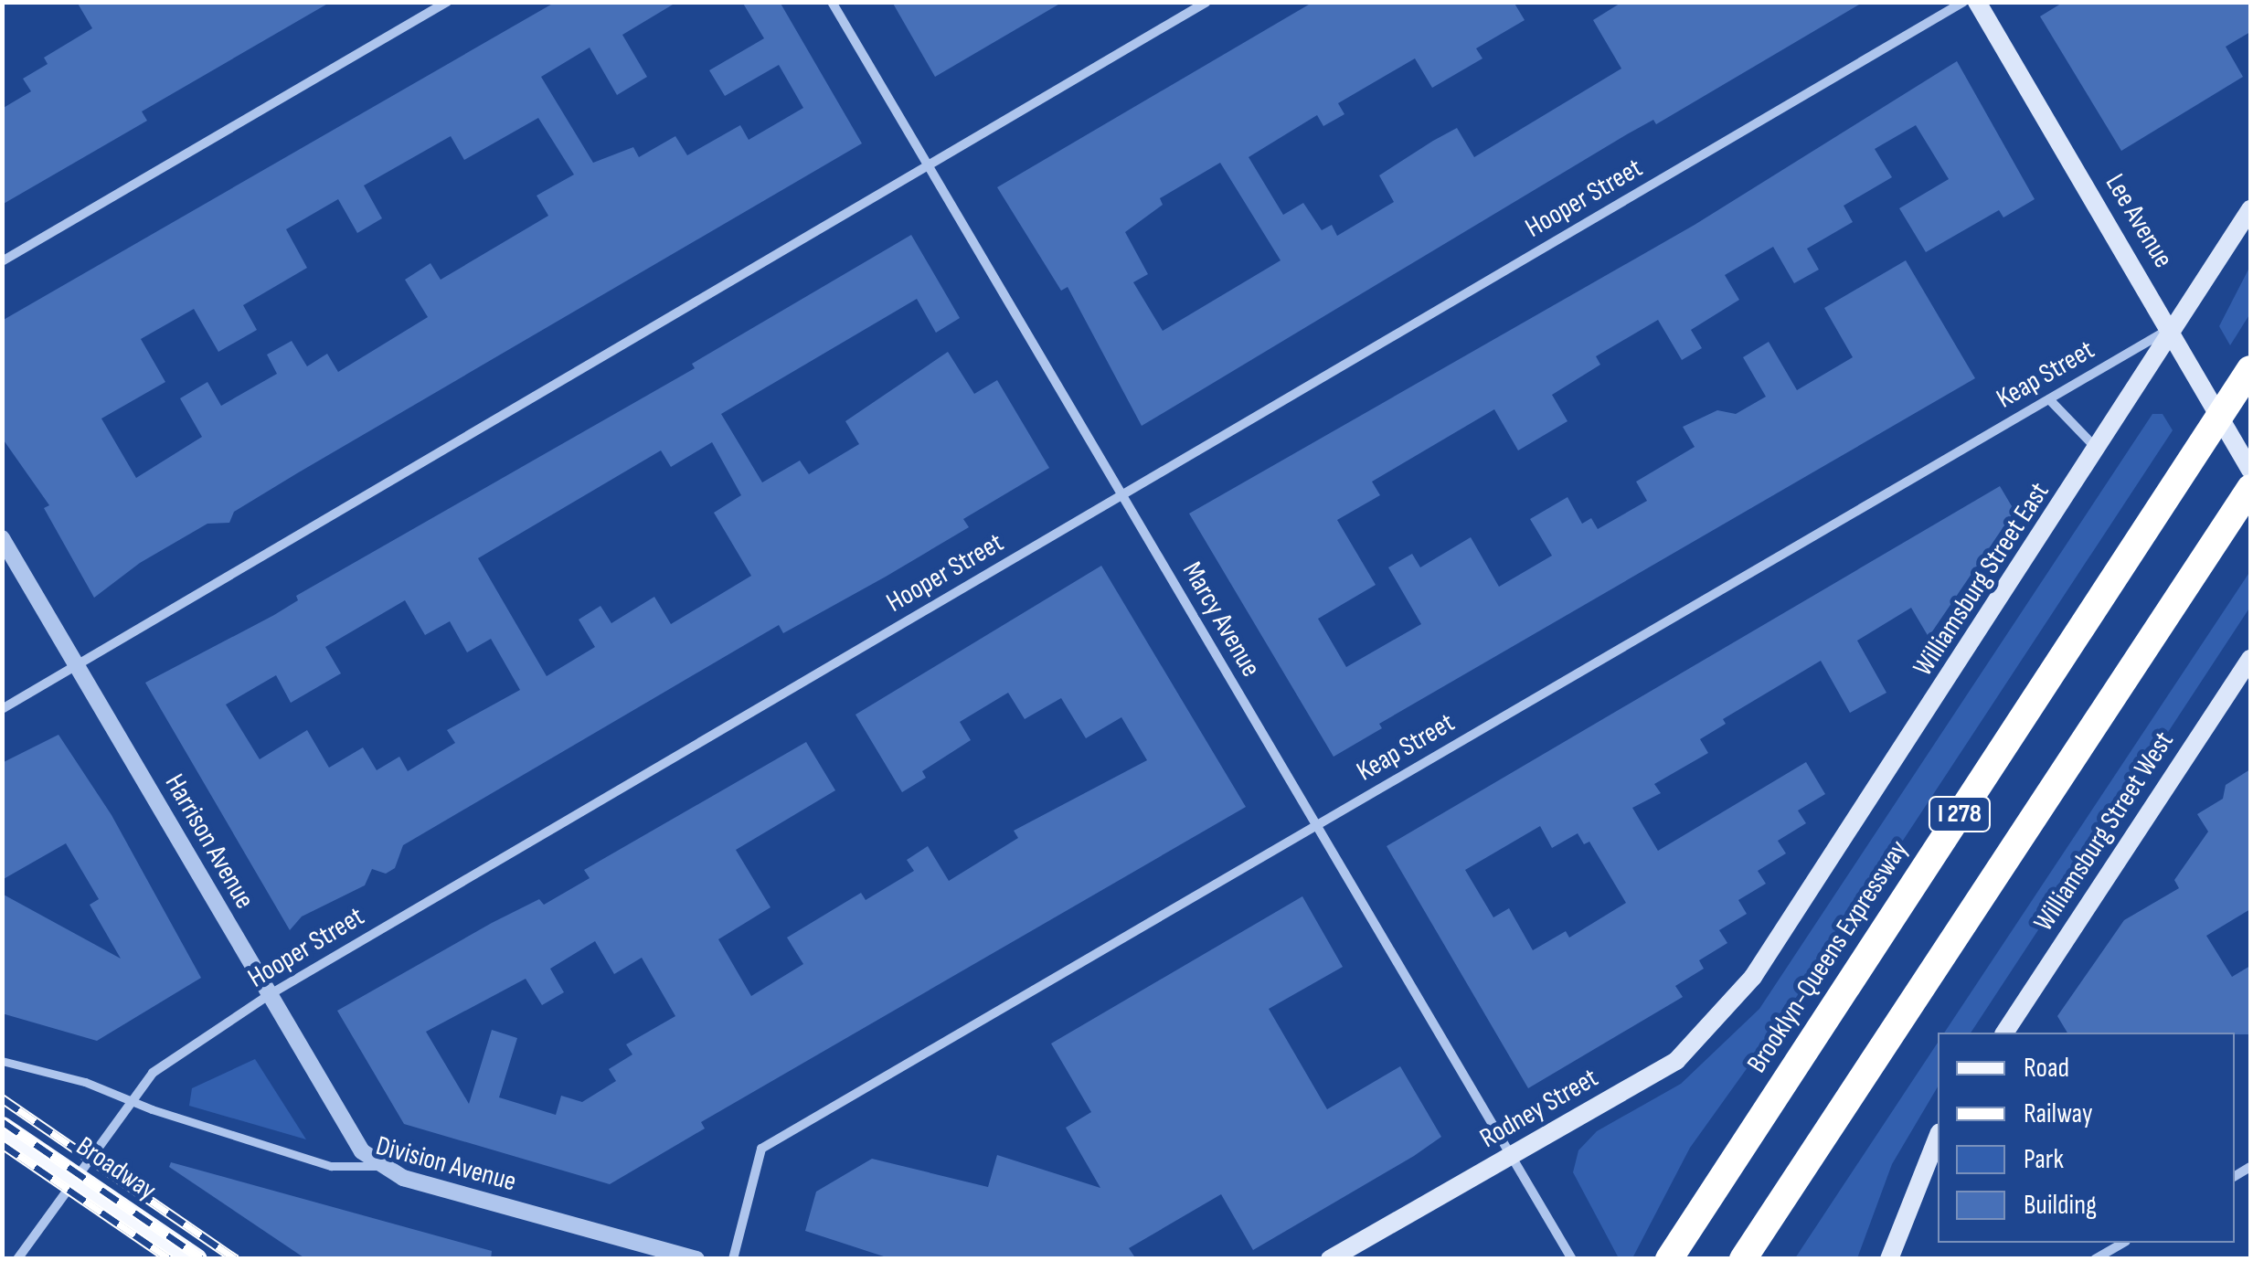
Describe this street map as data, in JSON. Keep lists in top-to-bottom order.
{
  "streets": {
    "highway": ["I 278", "Brooklyn-Queens Expressway"],
    "main road": [
      "Lee Avenue",
      "Williamsburg Street East",
      "Williamsburg Street West",
      "Rodney Street",
      "Broadway"
    ],
    "street": [
      "Hooper Street",
      "Keap Street",
      "Marcy Avenue",
      "Harrison Avenue",
      "Division Avenue"
    ]
  },
  "crossings": [
    ["Hooper Street", "Marcy Avenue"],
    ["Hooper Street", "Harrison Avenue"],
    ["Hooper Street", "Division Avenue"],
    ["Hooper Street", "Broadway"],
    ["Lee Avenue", "Keap Street"],
    ["Lee Avenue", "Williamsburg Street East"],
    ["Keap Street", "Williamsburg Street East"],
    ["Keap Street", "Marcy Avenue"],
    ["Williamsburg Street East", "Rodney Street"],
    ["Marcy Avenue", "Rodney Street"],
    ["Harrison Avenue", "Division Avenue"]
  ],
  "legend": [
    "Road",
    "Railway",
    "Park",
    "Building"
  ]
}
